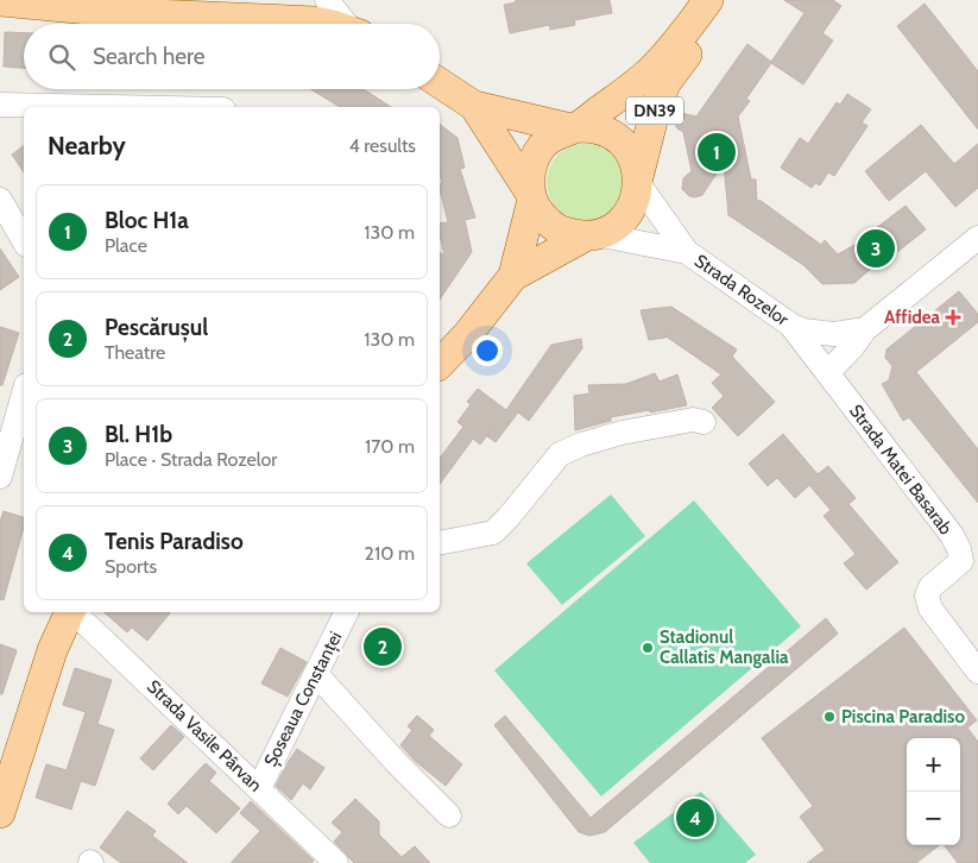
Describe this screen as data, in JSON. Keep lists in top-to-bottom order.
{
  "streets": {
    "main road": ["DN39"],
    "street": [
      "Strada Rozelor",
      "Strada Matei Basarab",
      "Șoseaua Constanței",
      "Strada Vasile Pârvan"
    ]
  },
  "crossings": [
    ["DN39", "Strada Rozelor"],
    ["Strada Rozelor", "Strada Matei Basarab"],
    ["Șoseaua Constanței", "Strada Vasile Pârvan"]
  ],
  "places": {
    "health": ["Affidea"],
    "other": ["Stadionul Callatis Mangalia", "Piscina Paradiso"]
  },
  "page": {
    "search": "Search here",
    "heading": ["Nearby", "4 results"],
    "pins": [
      "1",
      "3",
      "2",
      "4"
    ],
    "list": [
      {
        "mark": "1",
        "name": "Bloc H1a",
        "note": "Place",
        "value": "130 m"
      },
      {
        "mark": "2",
        "name": "Pescărușul",
        "note": "Theatre",
        "value": "130 m"
      },
      {
        "mark": "3",
        "name": "Bl. H1b",
        "note": "Place · Strada Rozelor",
        "value": "170 m"
      },
      {
        "mark": "4",
        "name": "Tenis Paradiso",
        "note": "Sports",
        "value": "210 m"
      }
    ],
    "map_buttons": ["+", "−"]
  }
}
